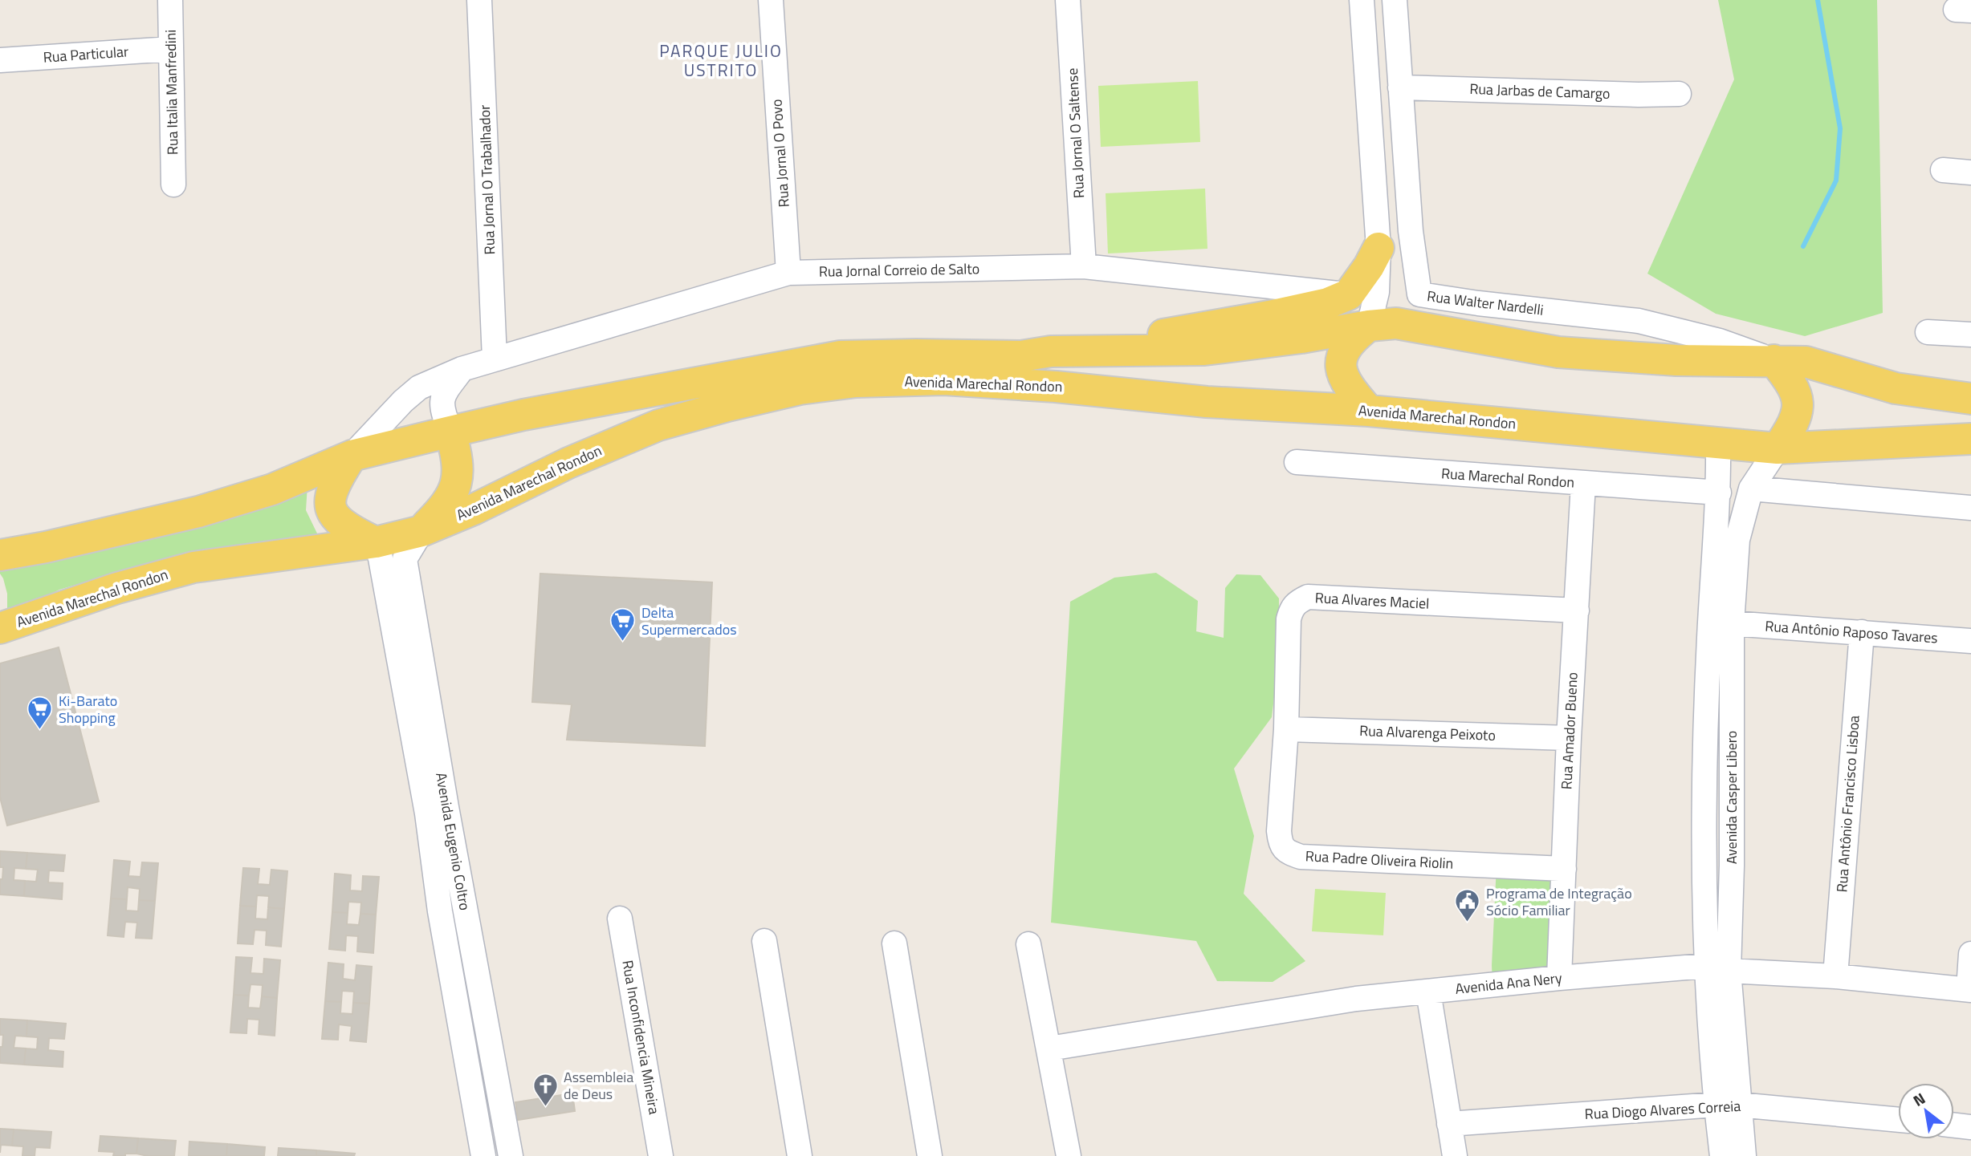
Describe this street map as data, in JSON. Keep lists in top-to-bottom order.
{
  "streets": {
    "main road": ["Avenida Marechal Rondon"],
    "street": [
      "Rua Particular",
      "Rua Jarbas de Camargo",
      "Rua Italia Manfredini",
      "Rua Jornal O Saltense",
      "Rua Jornal O Povo",
      "Rua Jornal O Trabalhador",
      "Rua Jornal Correio de Salto",
      "Rua Walter Nardelli",
      "Rua Marechal Rondon",
      "Rua Alvares Maciel",
      "Rua Antônio Raposo Tavares",
      "Rua Amador Bueno",
      "Rua Alvarenga Peixoto",
      "Avenida Casper Libero",
      "Rua Antônio Francisco Lisboa",
      "Avenida Eugenio Coltro",
      "Rua Padre Oliveira Riolin",
      "Avenida Ana Nery",
      "Rua Inconfidencia Mineira",
      "Rua Diogo Alvares Correia"
    ]
  },
  "crossings": [
    ["Rua Particular", "Rua Italia Manfredini"],
    ["Rua Jarbas de Camargo", "Rua Walter Nardelli"],
    ["Rua Jornal O Saltense", "Rua Jornal Correio de Salto"],
    ["Rua Jornal O Povo", "Rua Jornal Correio de Salto"],
    ["Rua Jornal O Trabalhador", "Rua Jornal Correio de Salto"],
    ["Rua Jornal Correio de Salto", "Avenida Marechal Rondon"],
    ["Rua Jornal Correio de Salto", "Avenida Eugenio Coltro"],
    ["Rua Walter Nardelli", "Avenida Marechal Rondon"],
    ["Avenida Marechal Rondon", "Avenida Casper Libero"],
    ["Avenida Marechal Rondon", "Avenida Eugenio Coltro"],
    ["Rua Marechal Rondon", "Rua Amador Bueno"],
    ["Rua Marechal Rondon", "Avenida Casper Libero"],
    ["Rua Alvares Maciel", "Rua Amador Bueno"],
    ["Rua Alvares Maciel", "Rua Alvarenga Peixoto"],
    ["Rua Alvares Maciel", "Rua Padre Oliveira Riolin"],
    ["Rua Antônio Raposo Tavares", "Avenida Casper Libero"],
    ["Rua Antônio Raposo Tavares", "Rua Antônio Francisco Lisboa"],
    ["Rua Amador Bueno", "Rua Alvarenga Peixoto"],
    ["Rua Amador Bueno", "Rua Padre Oliveira Riolin"],
    ["Rua Amador Bueno", "Avenida Ana Nery"],
    ["Rua Alvarenga Peixoto", "Rua Padre Oliveira Riolin"],
    ["Avenida Casper Libero", "Avenida Ana Nery"],
    ["Avenida Casper Libero", "Rua Diogo Alvares Correia"],
    ["Rua Antônio Francisco Lisboa", "Avenida Ana Nery"]
  ],
  "districts": ["PARQUE JULIO USTRITO"],
  "places": {
    "supermarket": ["Delta Supermercados", "Ki-Barato Shopping"],
    "public building": ["Programa de Integração Sócio Familiar"],
    "church": ["Assembleia de Deus"]
  },
  "north": "top left"
}
